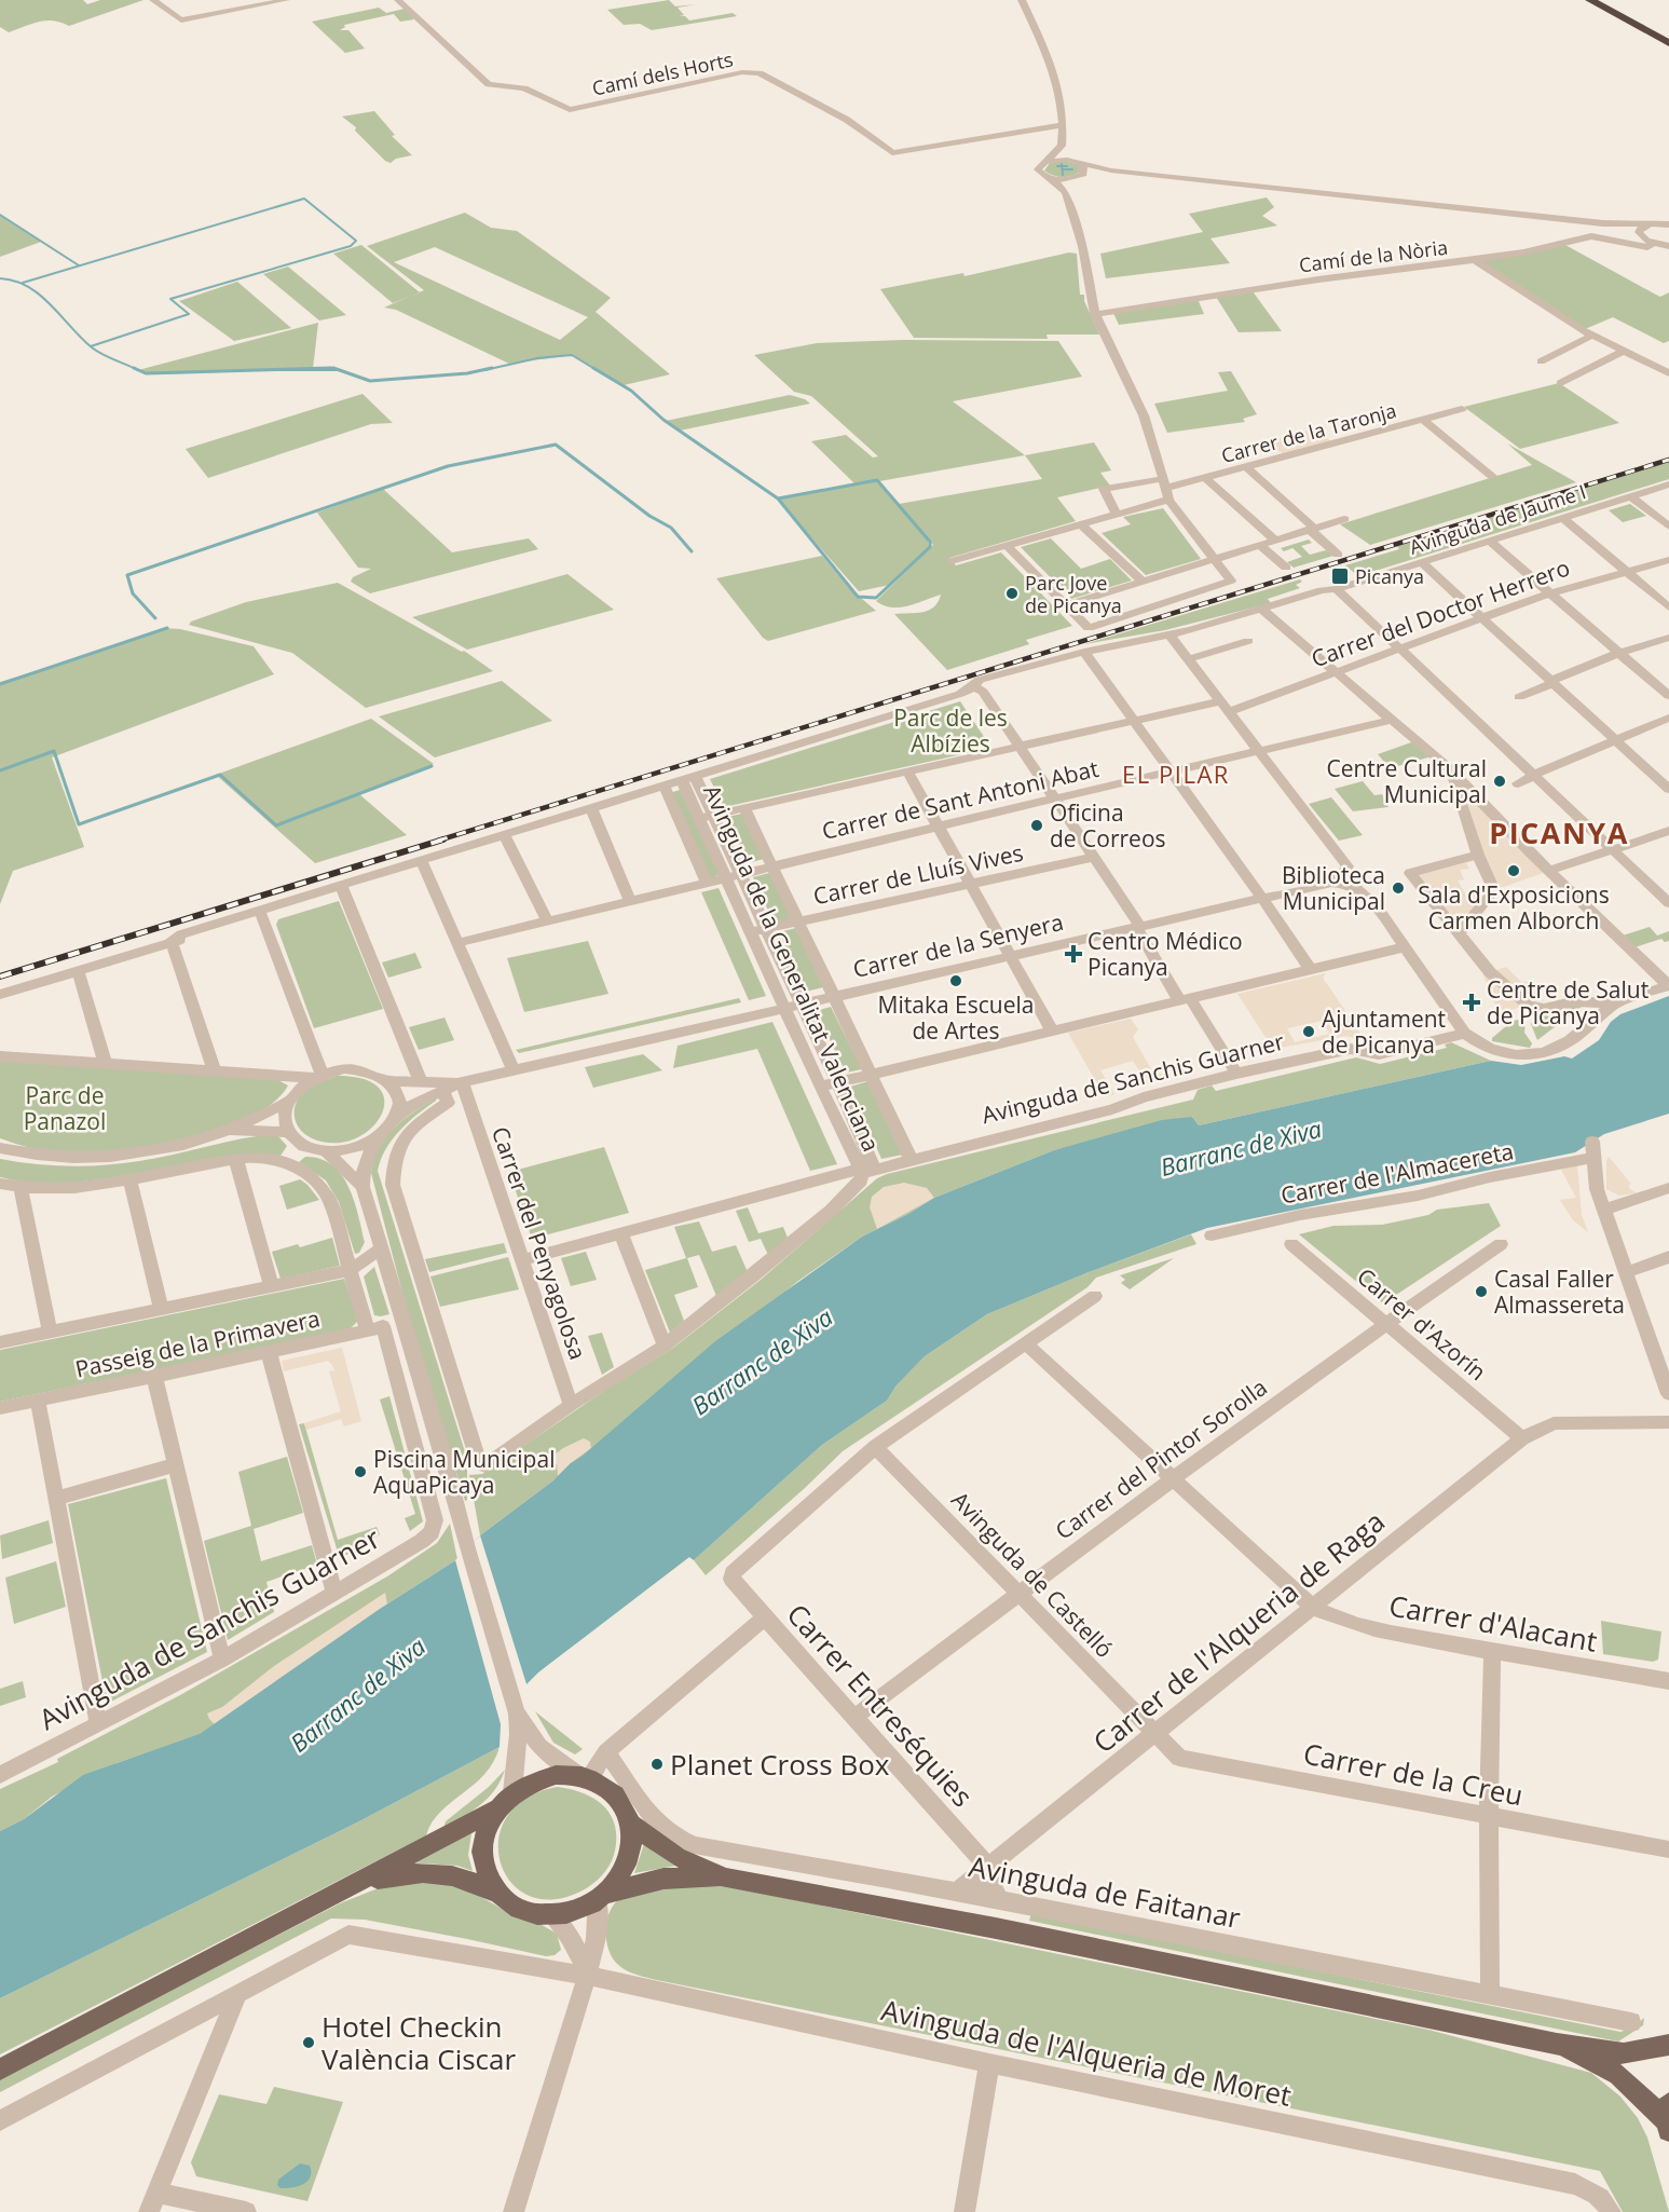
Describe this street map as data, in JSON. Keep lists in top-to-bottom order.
{
  "streets": {
    "street": [
      "Camí dels Horts",
      "Camí de la Nòria",
      "Carrer de la Taronja",
      "Avinguda de Jaume I",
      "Carrer del Doctor Herrero",
      "Carrer de Sant Antoni Abat",
      "Carrer de Lluís Vives",
      "Carrer de la Senyera",
      "Avinguda de la Generalitat Valenciana",
      "Avinguda de Sanchis Guarner",
      "Carrer de l'Almacereta",
      "Carrer del Penyagolosa",
      "Carrer d'Azorín",
      "Passeig de la Primavera",
      "Carrer del Pintor Sorolla",
      "Avinguda de Castelló",
      "Carrer d'Alacant",
      "Carrer de l'Alqueria de Raga",
      "Carrer Entreséquies",
      "Carrer de la Creu",
      "Avinguda de Faitanar",
      "Avinguda de l'Alqueria de Moret"
    ]
  },
  "crossings": [
    ["Avinguda de Jaume I", "Avinguda de la Generalitat Valenciana"],
    ["Carrer del Doctor Herrero", "Avinguda de la Generalitat Valenciana"],
    ["Carrer de Sant Antoni Abat", "Avinguda de la Generalitat Valenciana"],
    ["Carrer de Lluís Vives", "Avinguda de la Generalitat Valenciana"],
    ["Carrer de la Senyera", "Avinguda de la Generalitat Valenciana"],
    ["Carrer de la Senyera", "Carrer del Penyagolosa"],
    ["Avinguda de la Generalitat Valenciana", "Avinguda de Sanchis Guarner"],
    ["Avinguda de Sanchis Guarner", "Carrer del Penyagolosa"],
    ["Avinguda de Sanchis Guarner", "Passeig de la Primavera"],
    ["Carrer d'Azorín", "Carrer del Pintor Sorolla"],
    ["Carrer d'Azorín", "Carrer de l'Alqueria de Raga"],
    ["Carrer del Pintor Sorolla", "Avinguda de Castelló"],
    ["Carrer del Pintor Sorolla", "Carrer d'Alacant"],
    ["Carrer del Pintor Sorolla", "Carrer Entreséquies"],
    ["Avinguda de Castelló", "Carrer de l'Alqueria de Raga"],
    ["Avinguda de Castelló", "Carrer Entreséquies"],
    ["Avinguda de Castelló", "Carrer de la Creu"],
    ["Carrer d'Alacant", "Carrer de l'Alqueria de Raga"],
    ["Carrer de l'Alqueria de Raga", "Carrer Entreséquies"],
    ["Carrer de l'Alqueria de Raga", "Carrer de la Creu"],
    ["Carrer de l'Alqueria de Raga", "Avinguda de Faitanar"]
  ],
  "districts": ["EL PILAR", "PICANYA"],
  "water": ["Barranc de Xiva"],
  "parks": ["Parc de les Albízies", "Parc de Panazol"],
  "places": {
    "transit": ["Picanya"],
    "other": [
      "Parc Jove de Picanya",
      "Centre Cultural Municipal",
      "Oficina de Correos",
      "Sala d'Exposicions Carmen Alborch",
      "Biblioteca Municipal",
      "Mitaka Escuela de Artes",
      "Ajuntament de Picanya",
      "Casal Faller Almassereta",
      "Piscina Municipal AquaPicaya",
      "Planet Cross Box",
      "Hotel Checkin València Ciscar"
    ],
    "health": ["Centro Médico Picanya", "Centre de Salut de Picanya"]
  }
}
